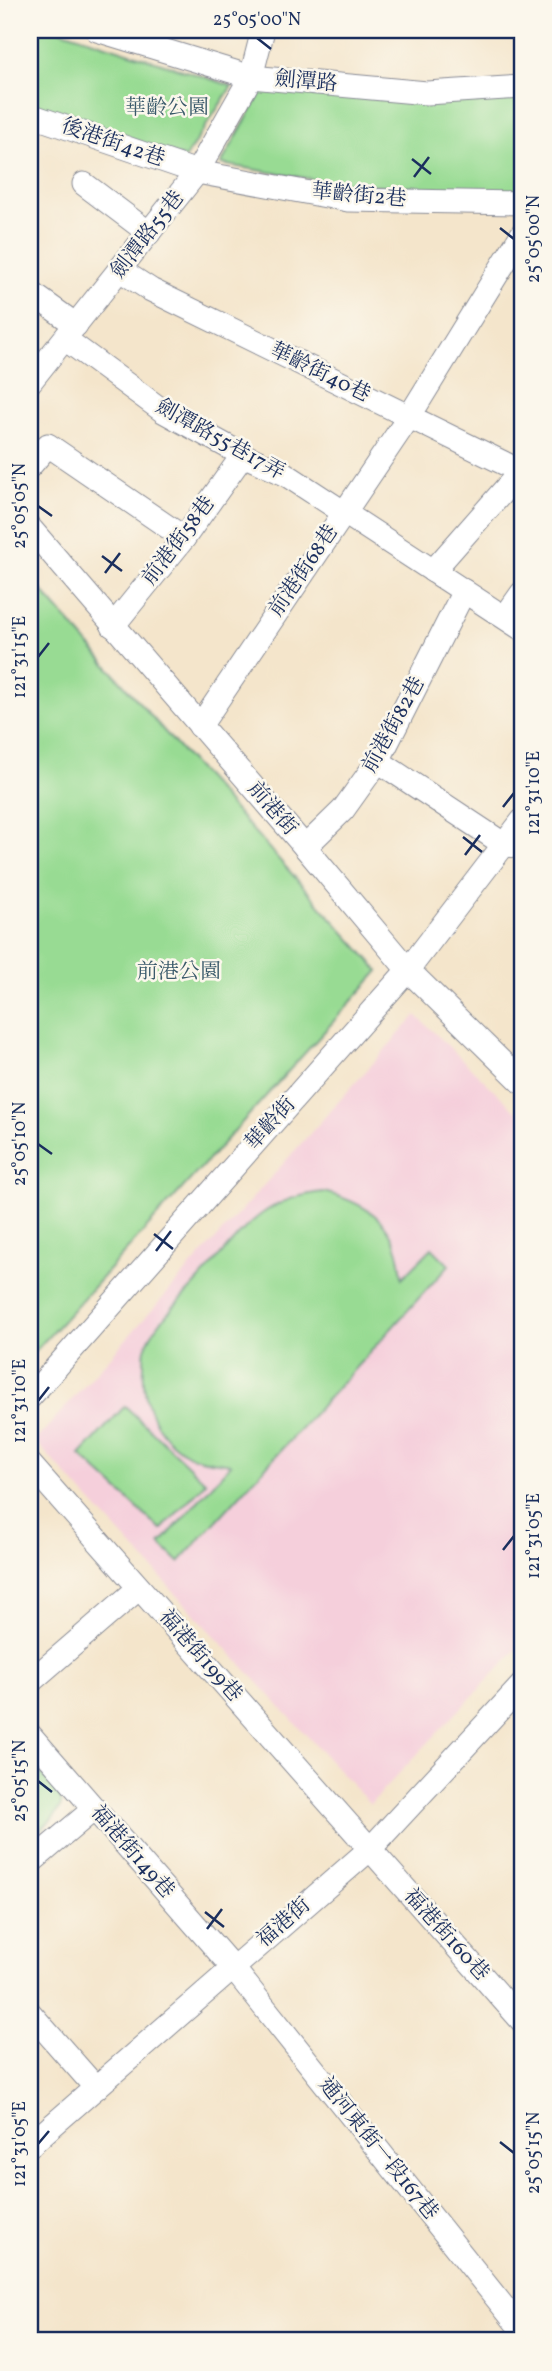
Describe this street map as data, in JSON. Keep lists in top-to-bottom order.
{
  "streets": {
    "street": [
      "劍潭路",
      "後港街42巷",
      "華齡街2巷",
      "劍潭路55巷",
      "華齡街40巷",
      "劍潭路55巷17弄",
      "前港街58巷",
      "前港街68巷",
      "前港街82巷",
      "前港街",
      "華齡街",
      "福港街199巷",
      "福港街149巷",
      "福港街",
      "福港街160巷",
      "通河東街一段167巷"
    ]
  },
  "crossings": [
    ["劍潭路", "劍潭路55巷"],
    ["後港街42巷", "華齡街2巷"],
    ["後港街42巷", "劍潭路55巷"],
    ["華齡街2巷", "劍潭路55巷"],
    ["劍潭路55巷", "華齡街40巷"],
    ["劍潭路55巷", "劍潭路55巷17弄"],
    ["華齡街40巷", "前港街68巷"],
    ["劍潭路55巷17弄", "前港街58巷"],
    ["劍潭路55巷17弄", "前港街68巷"],
    ["劍潭路55巷17弄", "前港街82巷"],
    ["前港街58巷", "前港街"],
    ["前港街68巷", "前港街"],
    ["前港街82巷", "前港街"],
    ["前港街", "華齡街"],
    ["福港街199巷", "福港街"],
    ["福港街199巷", "福港街160巷"],
    ["福港街149巷", "福港街"],
    ["福港街149巷", "通河東街一段167巷"],
    ["福港街", "福港街160巷"],
    ["福港街", "通河東街一段167巷"]
  ],
  "parks": ["華齡公園", "前港公園"],
  "coordinates": [
    "25°05'00\"N",
    "25°05'05\"N",
    "121°31'15\"E",
    "121°31'10\"E",
    "25°05'10\"N",
    "121°31'05\"E",
    "25°05'15\"N"
  ]
}
